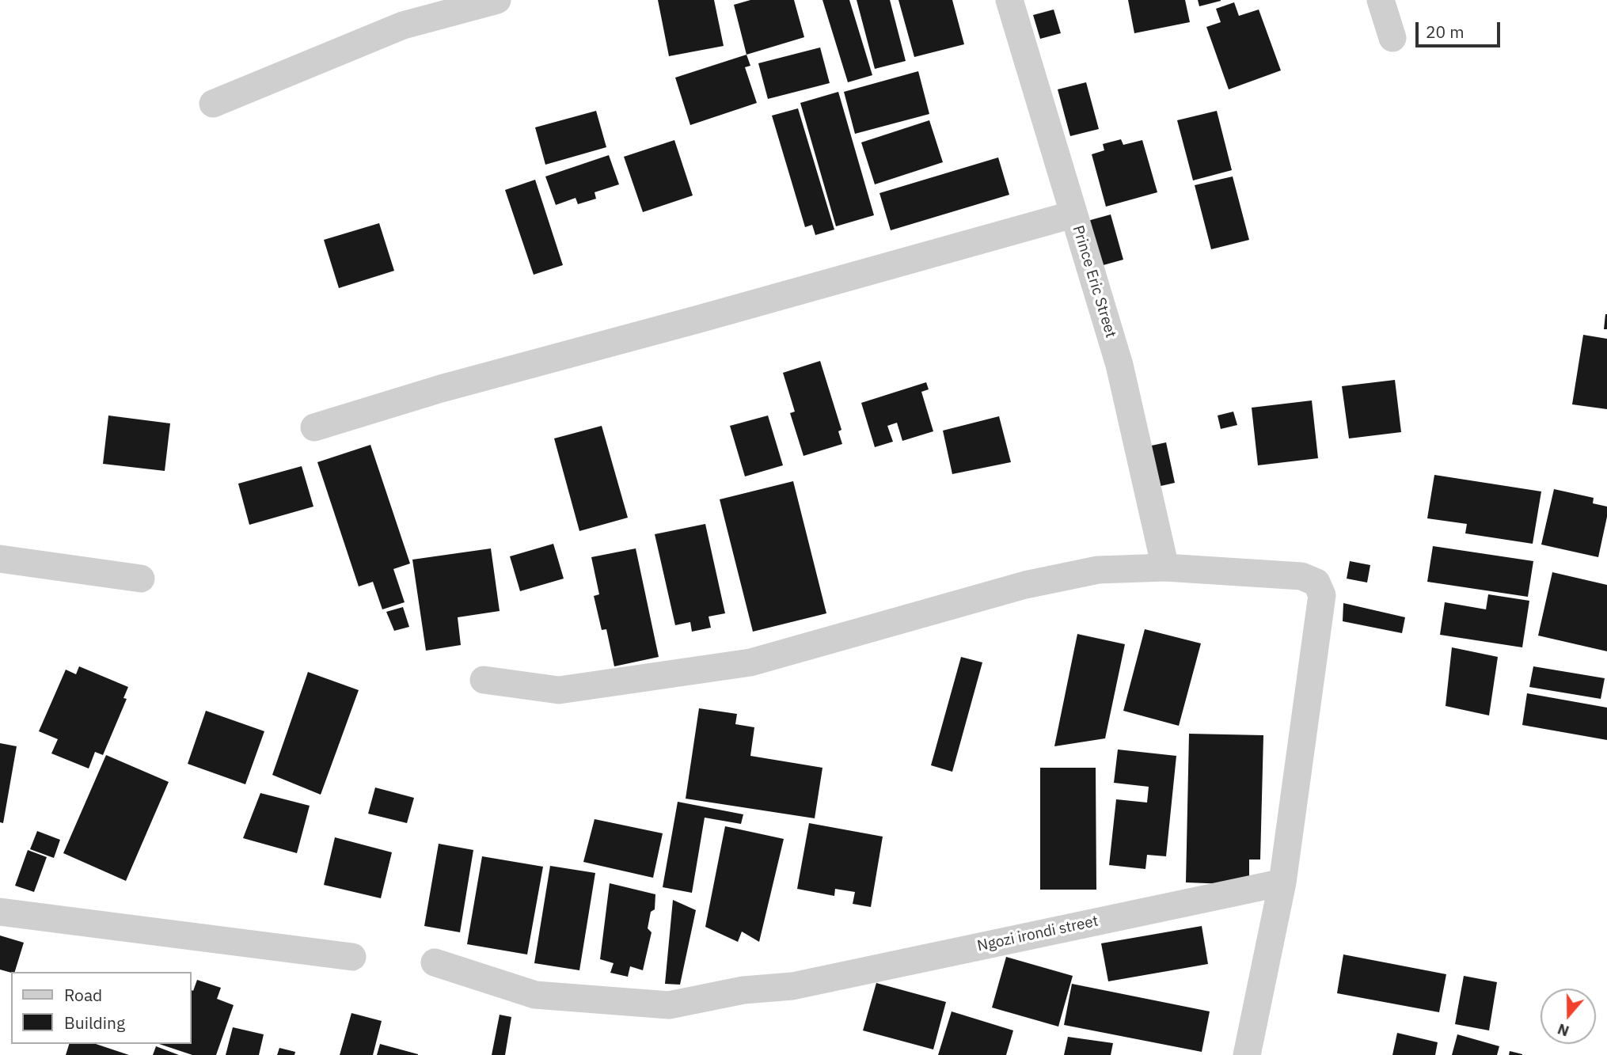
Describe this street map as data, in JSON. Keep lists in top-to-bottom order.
{
  "streets": {
    "street": ["Prince Eric Street", "Ngozi irondi street"]
  },
  "legend": ["Road", "Building"],
  "scale_bar": "20 m",
  "north": "bottom"
}
